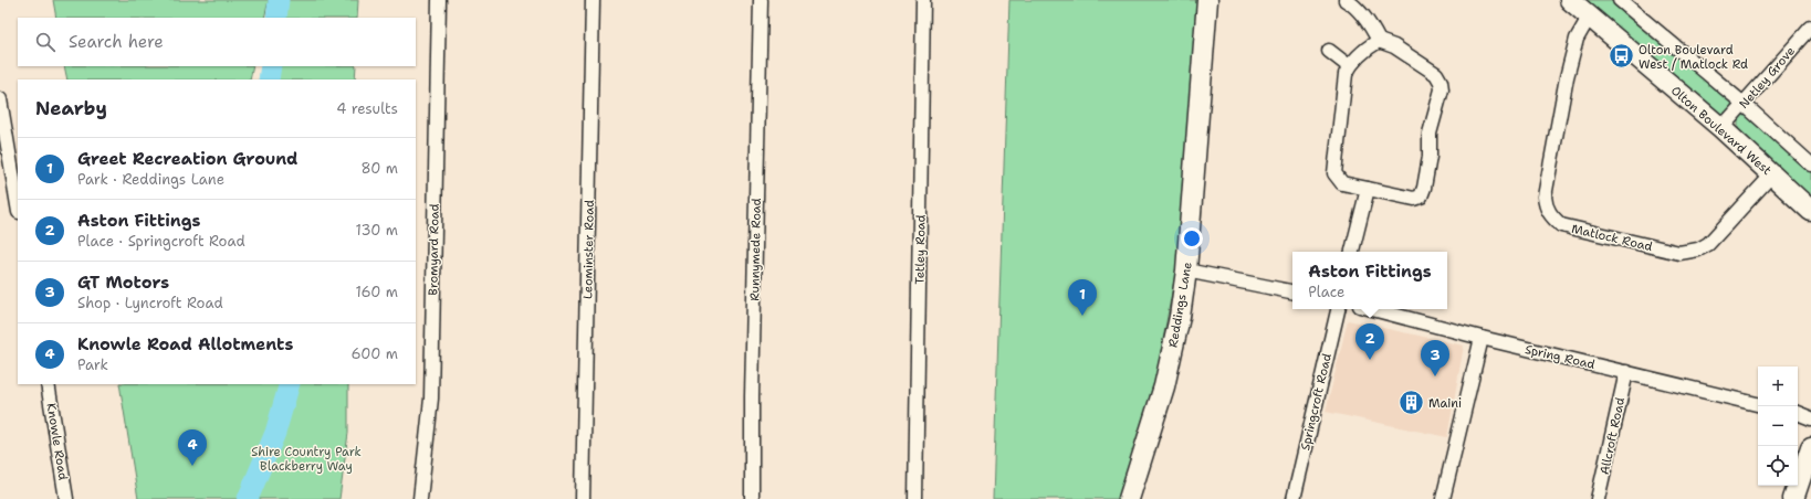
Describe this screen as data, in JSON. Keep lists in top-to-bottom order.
{
  "streets": {
    "street": [
      "Netley Grove",
      "Olton Boulevard West",
      "Matlock Road",
      "Bromyard Road",
      "Leominster Road",
      "Runnymede Road",
      "Tetley Road",
      "Reddings Lane",
      "Spring Road",
      "Springcroft Road",
      "Allcroft Road",
      "Knowle Road"
    ]
  },
  "crossings": [
    ["Netley Grove", "Olton Boulevard West"],
    ["Olton Boulevard West", "Matlock Road"],
    ["Spring Road", "Allcroft Road"]
  ],
  "parks": ["Shire Country Park Blackberry Way"],
  "places": {
    "bus stop": ["Olton Boulevard West / Matlock Rd"],
    "building": ["Maini"]
  },
  "page": {
    "search": "Search here",
    "heading": ["Nearby", "4 results"],
    "list": [
      {
        "mark": "1",
        "name": "Greet Recreation Ground",
        "note": "Park · Reddings Lane",
        "value": "80 m"
      },
      {
        "mark": "2",
        "name": "Aston Fittings",
        "note": "Place · Springcroft Road",
        "value": "130 m"
      },
      {
        "mark": "3",
        "name": "GT Motors",
        "note": "Shop · Lyncroft Road",
        "value": "160 m"
      },
      {
        "mark": "4",
        "name": "Knowle Road Allotments",
        "note": "Park",
        "value": "600 m"
      }
    ],
    "popup": ["Aston Fittings", "Place"],
    "pins": [
      "1",
      "2",
      "3",
      "4"
    ],
    "map_buttons": ["+", "−"]
  }
}
